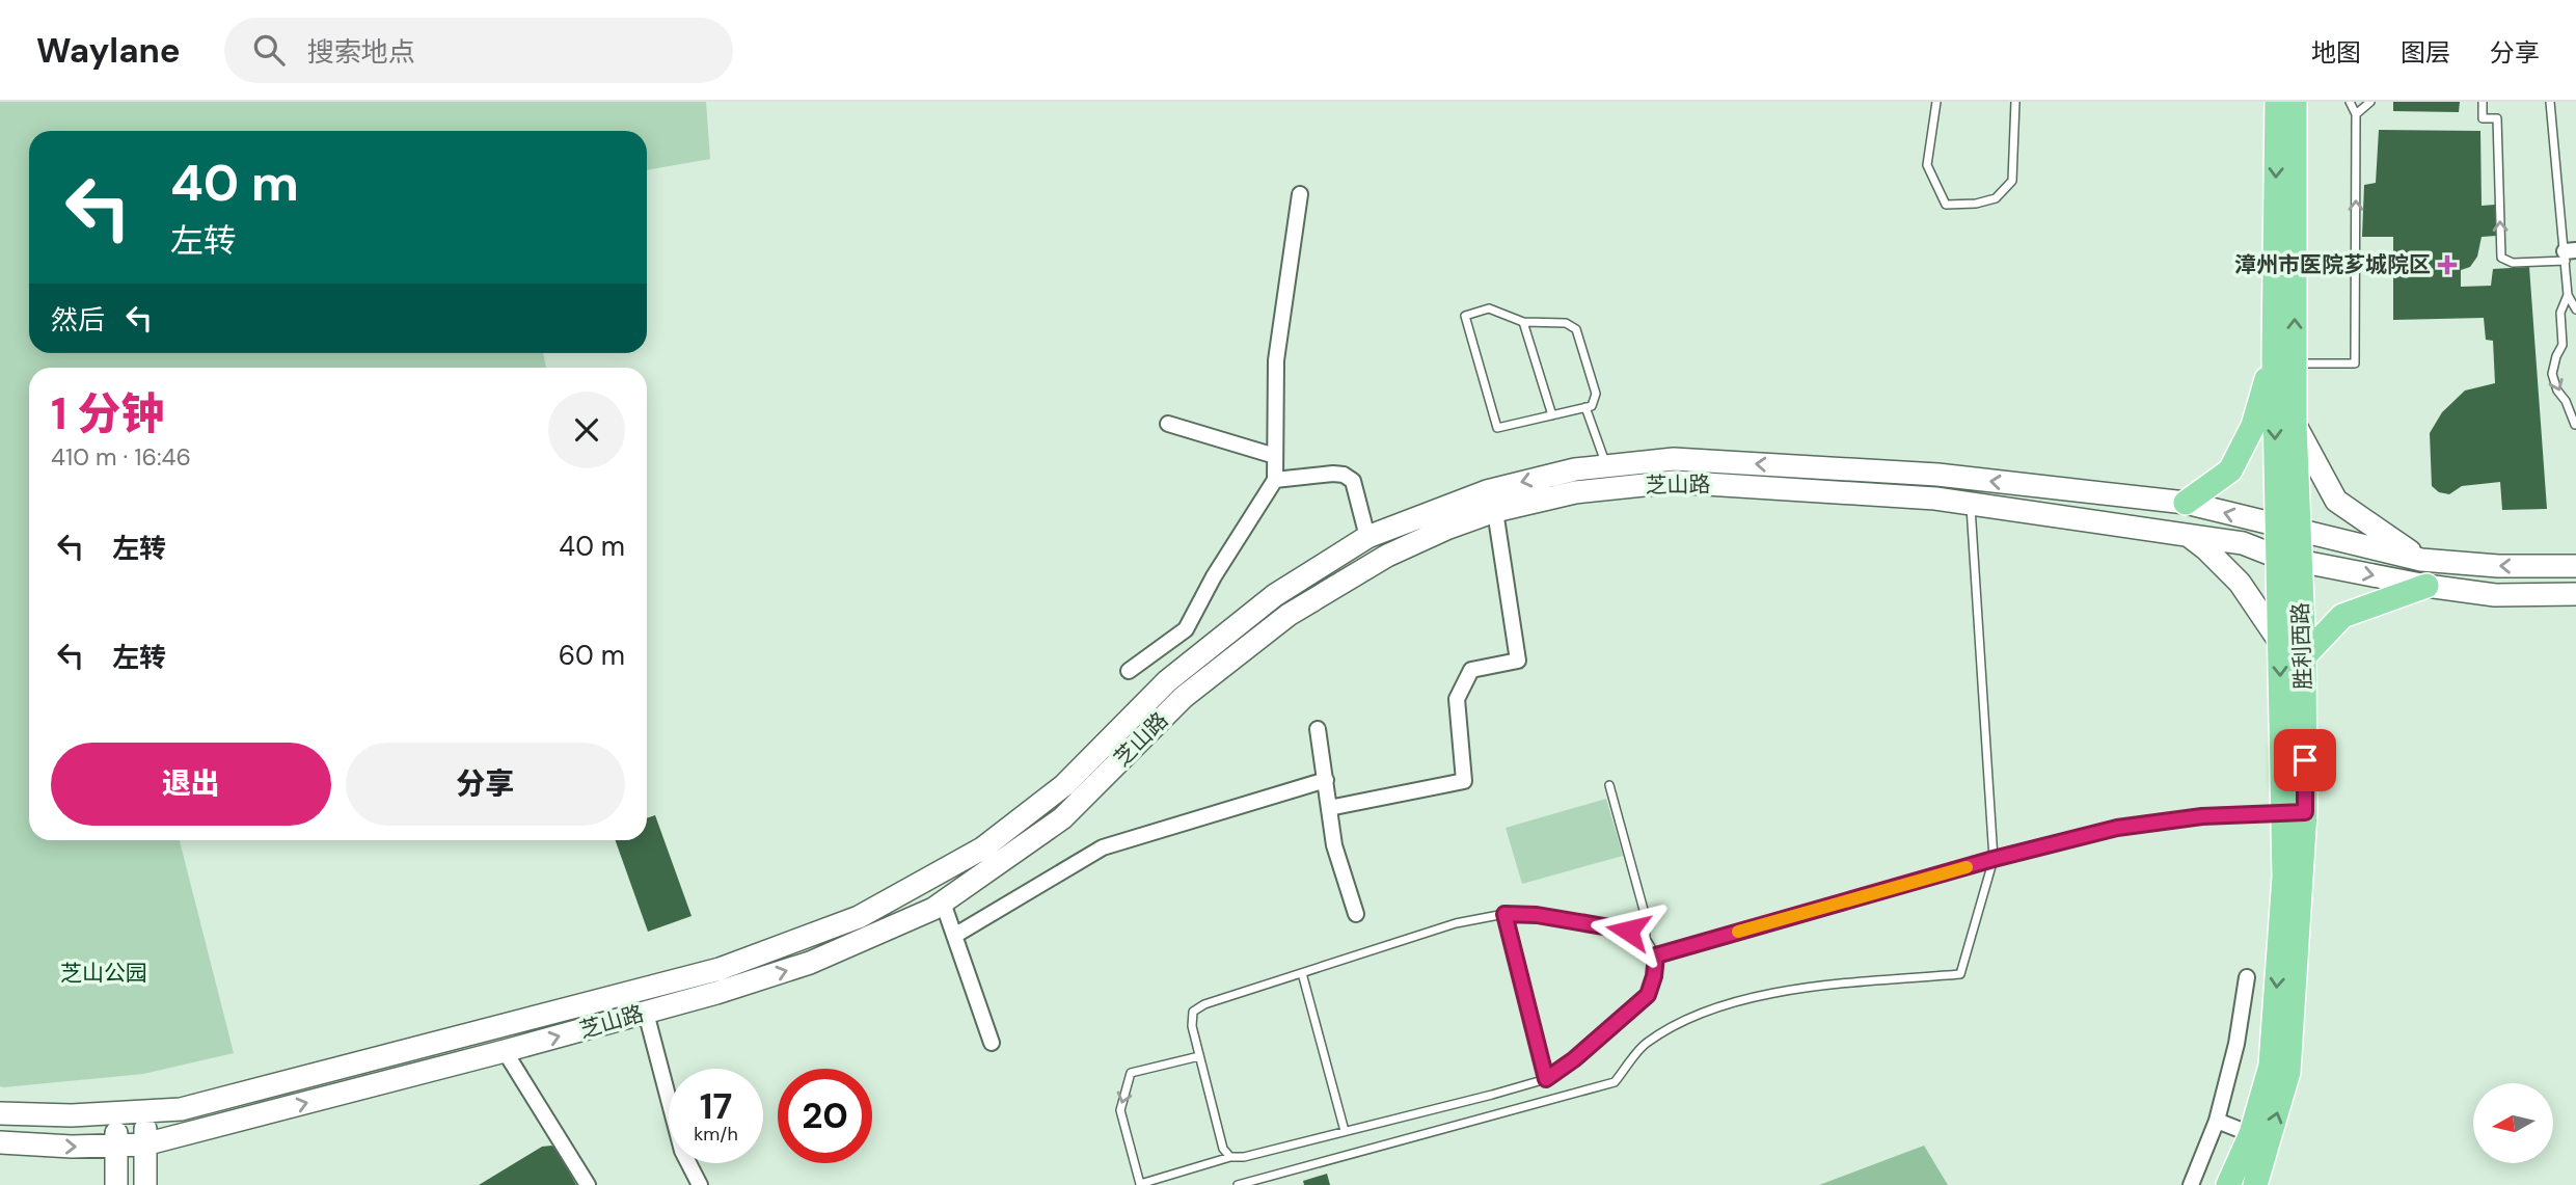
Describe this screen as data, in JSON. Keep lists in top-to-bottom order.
{
  "streets": {
    "main road": ["芝山路", "胜利西路"]
  },
  "crossings": [
    ["芝山路", "胜利西路"]
  ],
  "parks": ["芝山公园"],
  "places": {
    "health": ["漳州市医院芗城院区"]
  },
  "north": "left",
  "page": {
    "header": "Waylane",
    "search": "搜索地点",
    "nav": ["地图", "图层", "分享"],
    "turn": ["40 m", "左转"],
    "then": "然后",
    "heading": ["1 分钟", "410 m · 16:46"],
    "list": [
      {
        "name": "左转",
        "value": "40 m"
      },
      {
        "name": "左转",
        "value": "60 m"
      }
    ],
    "buttons": ["退出", "分享"],
    "speed": "17 km/h",
    "limit": "20"
  }
}
